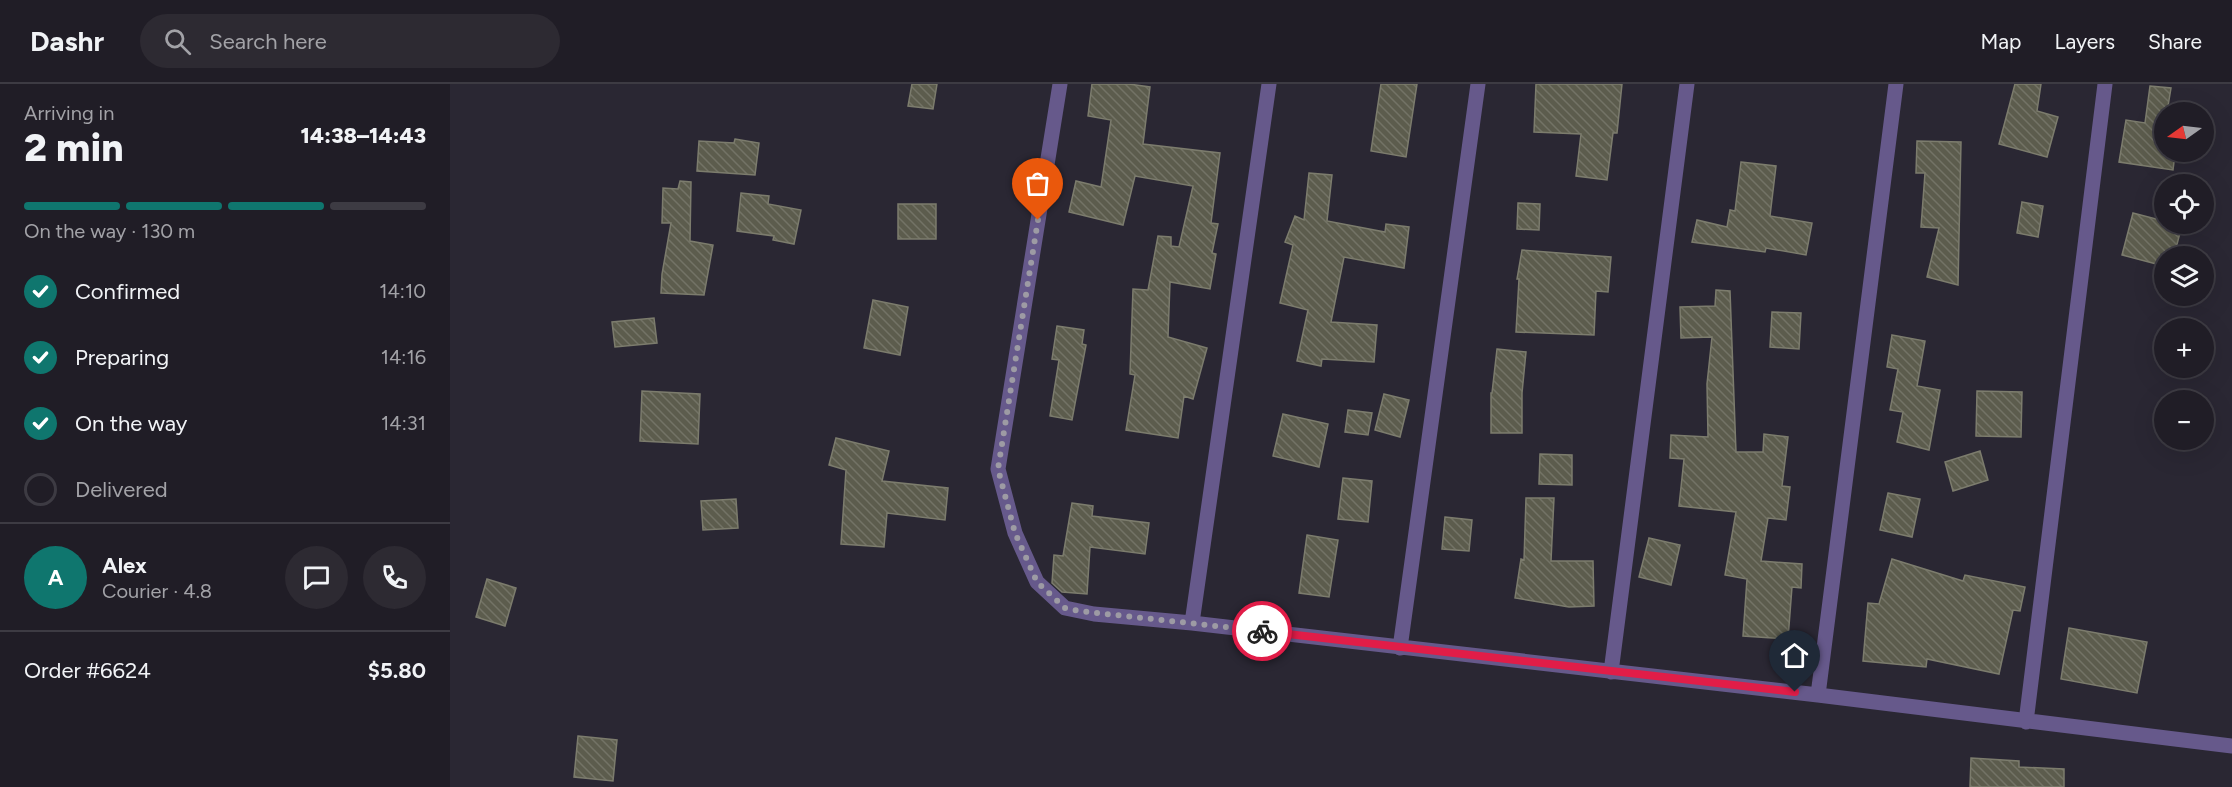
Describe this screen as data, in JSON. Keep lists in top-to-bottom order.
{
  "north": "left",
  "page": {
    "header": "Dashr",
    "search": "Search here",
    "nav": ["Map", "Layers", "Share"],
    "heading": ["2 min", "Arriving in", "14:38–14:43"],
    "panel": [
      "Alex",
      "Courier · 4.8",
      "Order #6624",
      "$5.80"
    ],
    "map_buttons": ["+", "−"],
    "bar": "On the way · 130 m",
    "list": [
      ["Confirmed", "14:10"],
      ["Preparing", "14:16"],
      ["On the way", "14:31"],
      "Delivered"
    ],
    "round": "A"
  }
}
